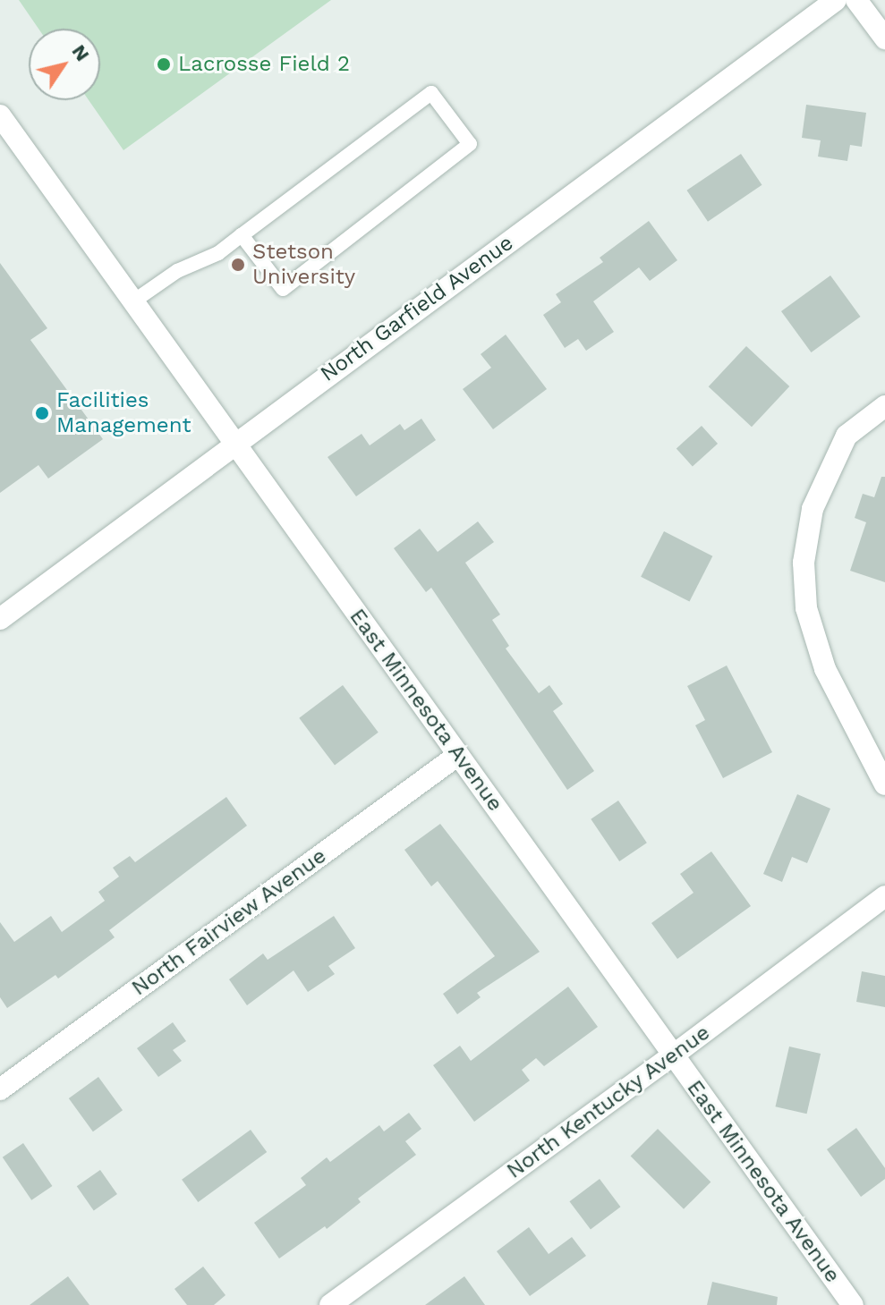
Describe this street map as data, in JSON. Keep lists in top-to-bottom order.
{
  "streets": {
    "street": [
      "North Garfield Avenue",
      "East Minnesota Avenue",
      "North Fairview Avenue",
      "North Kentucky Avenue"
    ]
  },
  "crossings": [
    ["North Garfield Avenue", "East Minnesota Avenue"],
    ["East Minnesota Avenue", "North Fairview Avenue"],
    ["East Minnesota Avenue", "North Kentucky Avenue"]
  ],
  "places": ["Lacrosse Field 2", "Stetson University", "Facilities Management"],
  "north": "top right"
}
